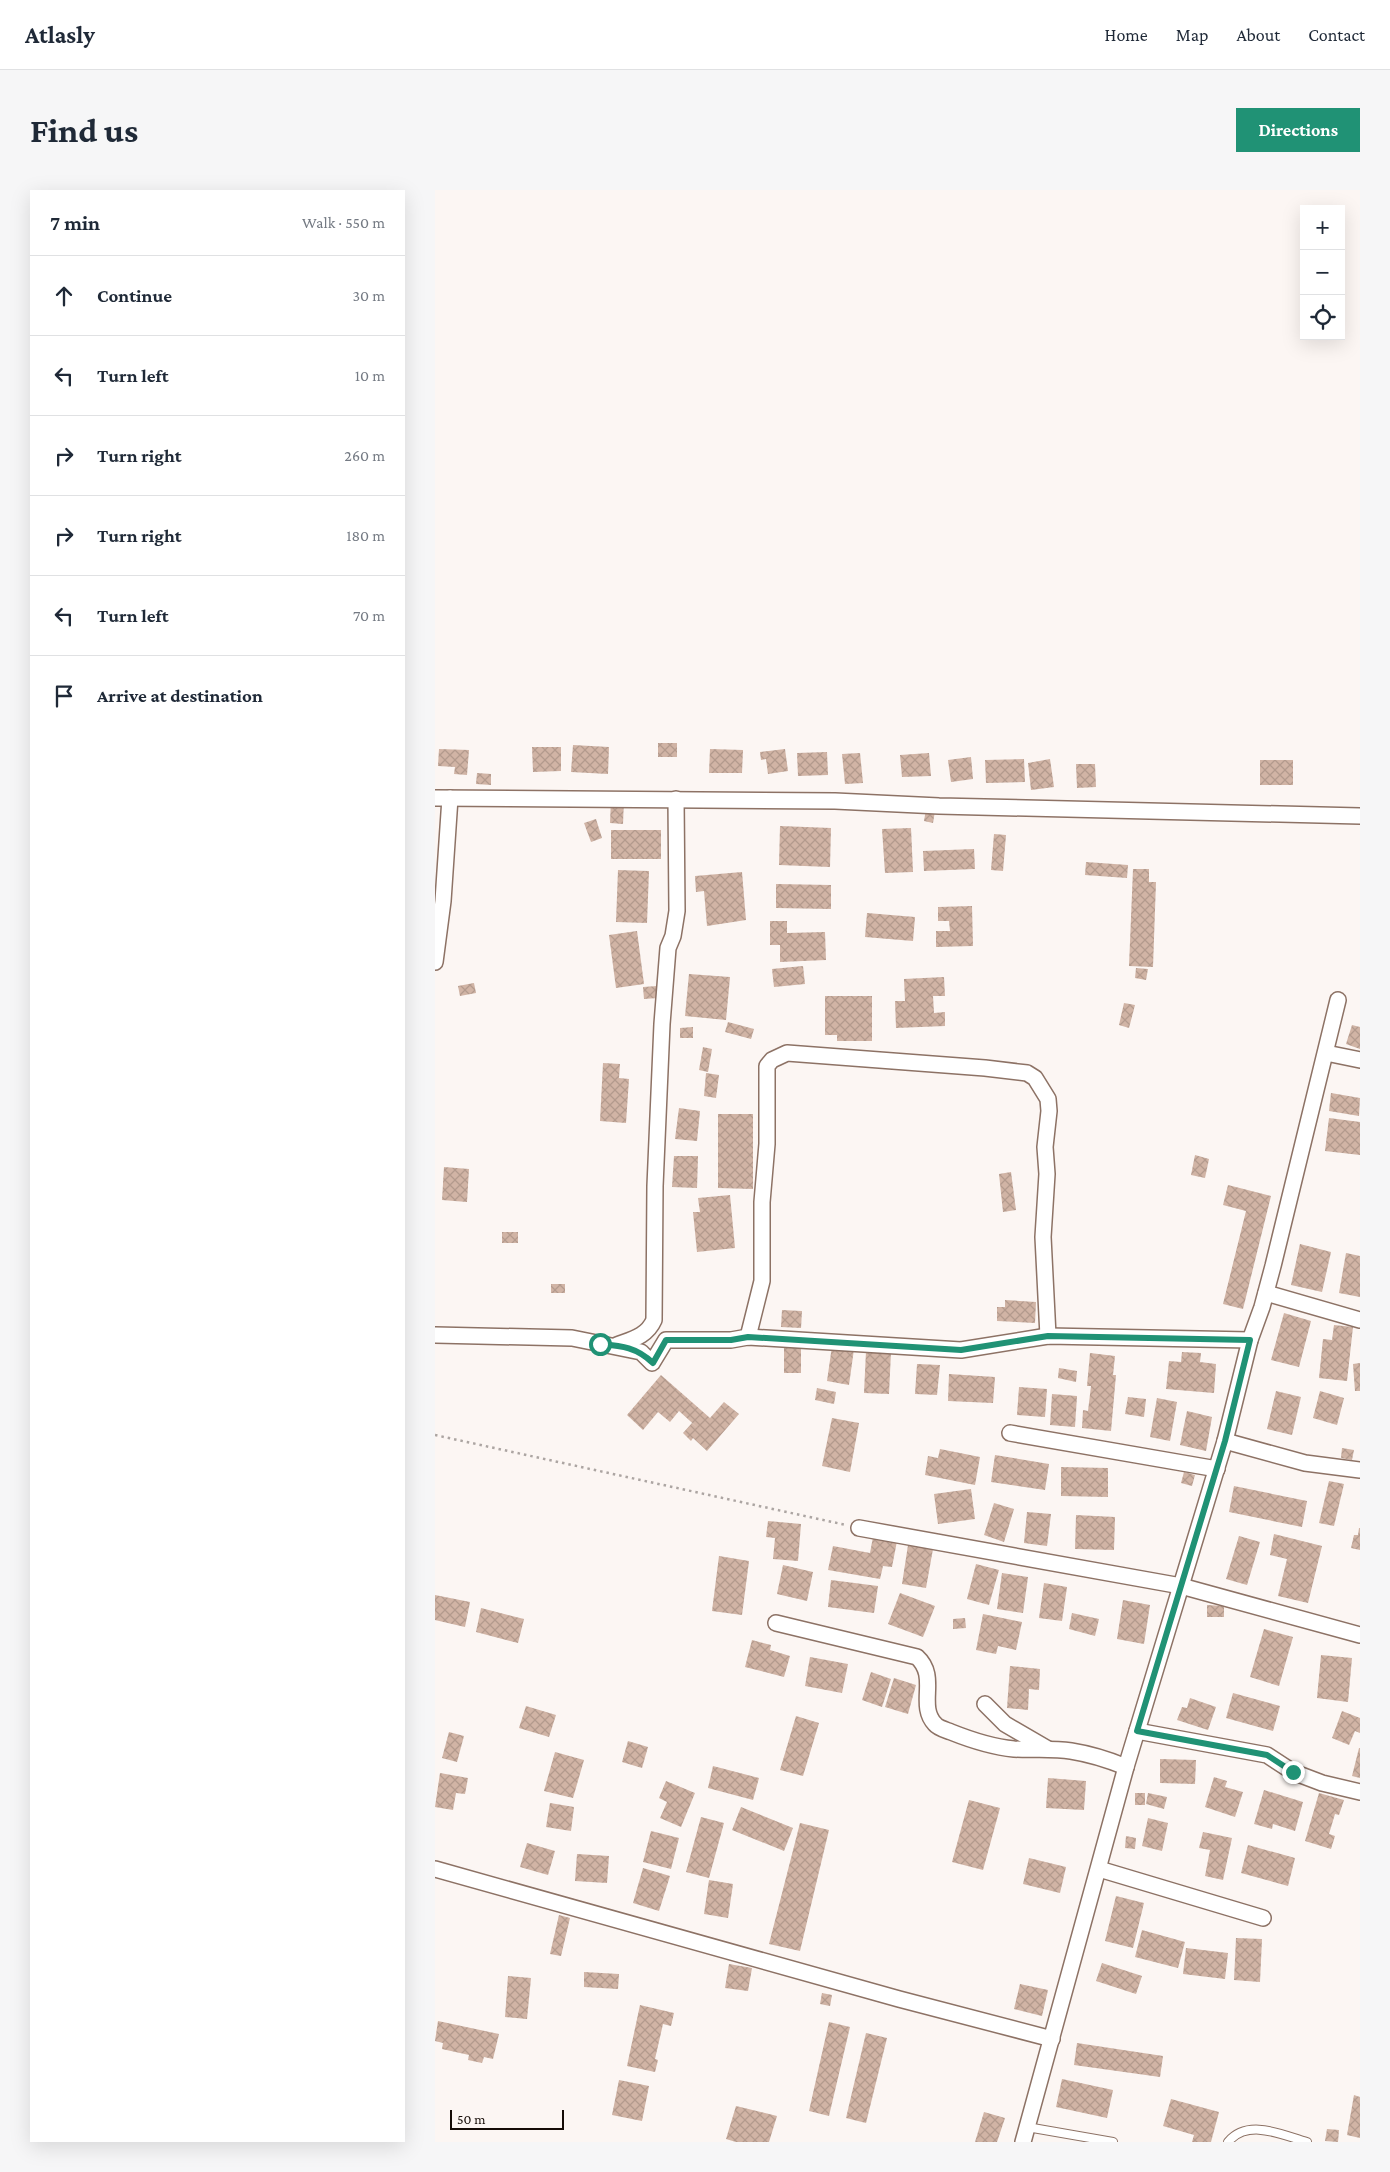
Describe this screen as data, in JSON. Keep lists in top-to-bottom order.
{
  "scale_bar": "50 m",
  "page": {
    "header": "Atlasly",
    "nav": [
      "Home",
      "Map",
      "About",
      "Contact"
    ],
    "buttons": "Directions",
    "title": "Find us",
    "heading": ["7 min", "Walk · 550 m"],
    "map_buttons": ["+", "−"],
    "list": [
      ["Continue", "30 m"],
      ["Turn left", "10 m"],
      ["Turn right", "260 m"],
      ["Turn right", "180 m"],
      ["Turn left", "70 m"],
      "Arrive at destination"
    ],
    "scale": "50 m"
  }
}
